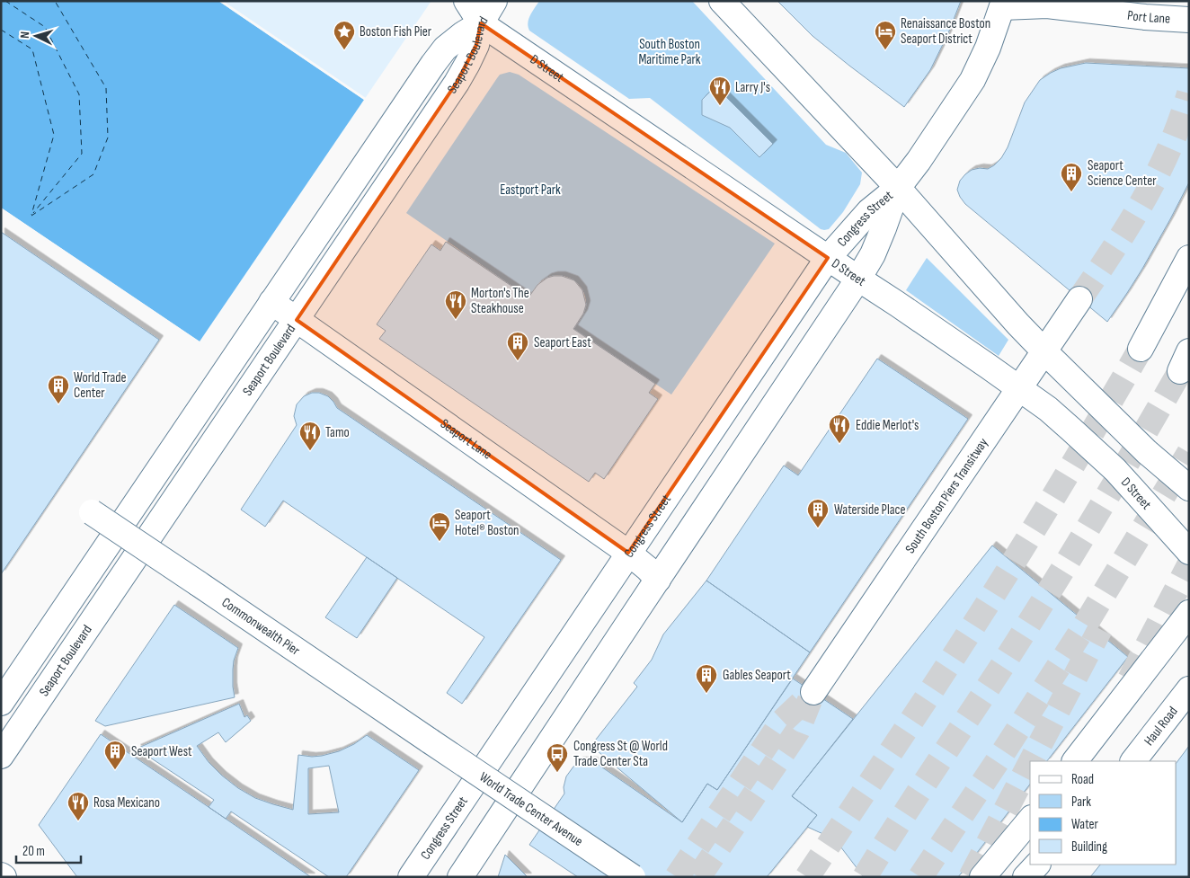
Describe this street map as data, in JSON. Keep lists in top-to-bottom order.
{
  "streets": {
    "main road": [
      "Port Lane",
      "Seaport Boulevard",
      "D Street",
      "Congress Street",
      "Seaport Lane",
      "South Boston Piers Transitway",
      "Commonwealth Pier",
      "Haul Road",
      "World Trade Center Avenue"
    ]
  },
  "crossings": [
    ["Port Lane", "Congress Street"],
    ["Seaport Boulevard", "D Street"],
    ["Seaport Boulevard", "Seaport Lane"],
    ["D Street", "Congress Street"],
    ["D Street", "South Boston Piers Transitway"],
    ["Congress Street", "Seaport Lane"],
    ["Commonwealth Pier", "World Trade Center Avenue"]
  ],
  "parks": ["South Boston Maritime Park", "Eastport Park"],
  "places": {
    "place": ["Boston Fish Pier"],
    "hotel": ["Renaissance Boston Seaport District", "Seaport Hotel® Boston"],
    "restaurant": [
      "Larry J's",
      "Morton's The Steakhouse",
      "Eddie Merlot's",
      "Tamo",
      "Rosa Mexicano"
    ],
    "building": [
      "Seaport Science Center",
      "Seaport East",
      "World Trade Center",
      "Waterside Place",
      "Gables Seaport",
      "Seaport West"
    ],
    "bus stop": ["Congress St @ World Trade Center Sta"]
  },
  "legend": [
    "Road",
    "Park",
    "Water",
    "Building"
  ],
  "scale_bar": "20 m",
  "north": "left"
}
